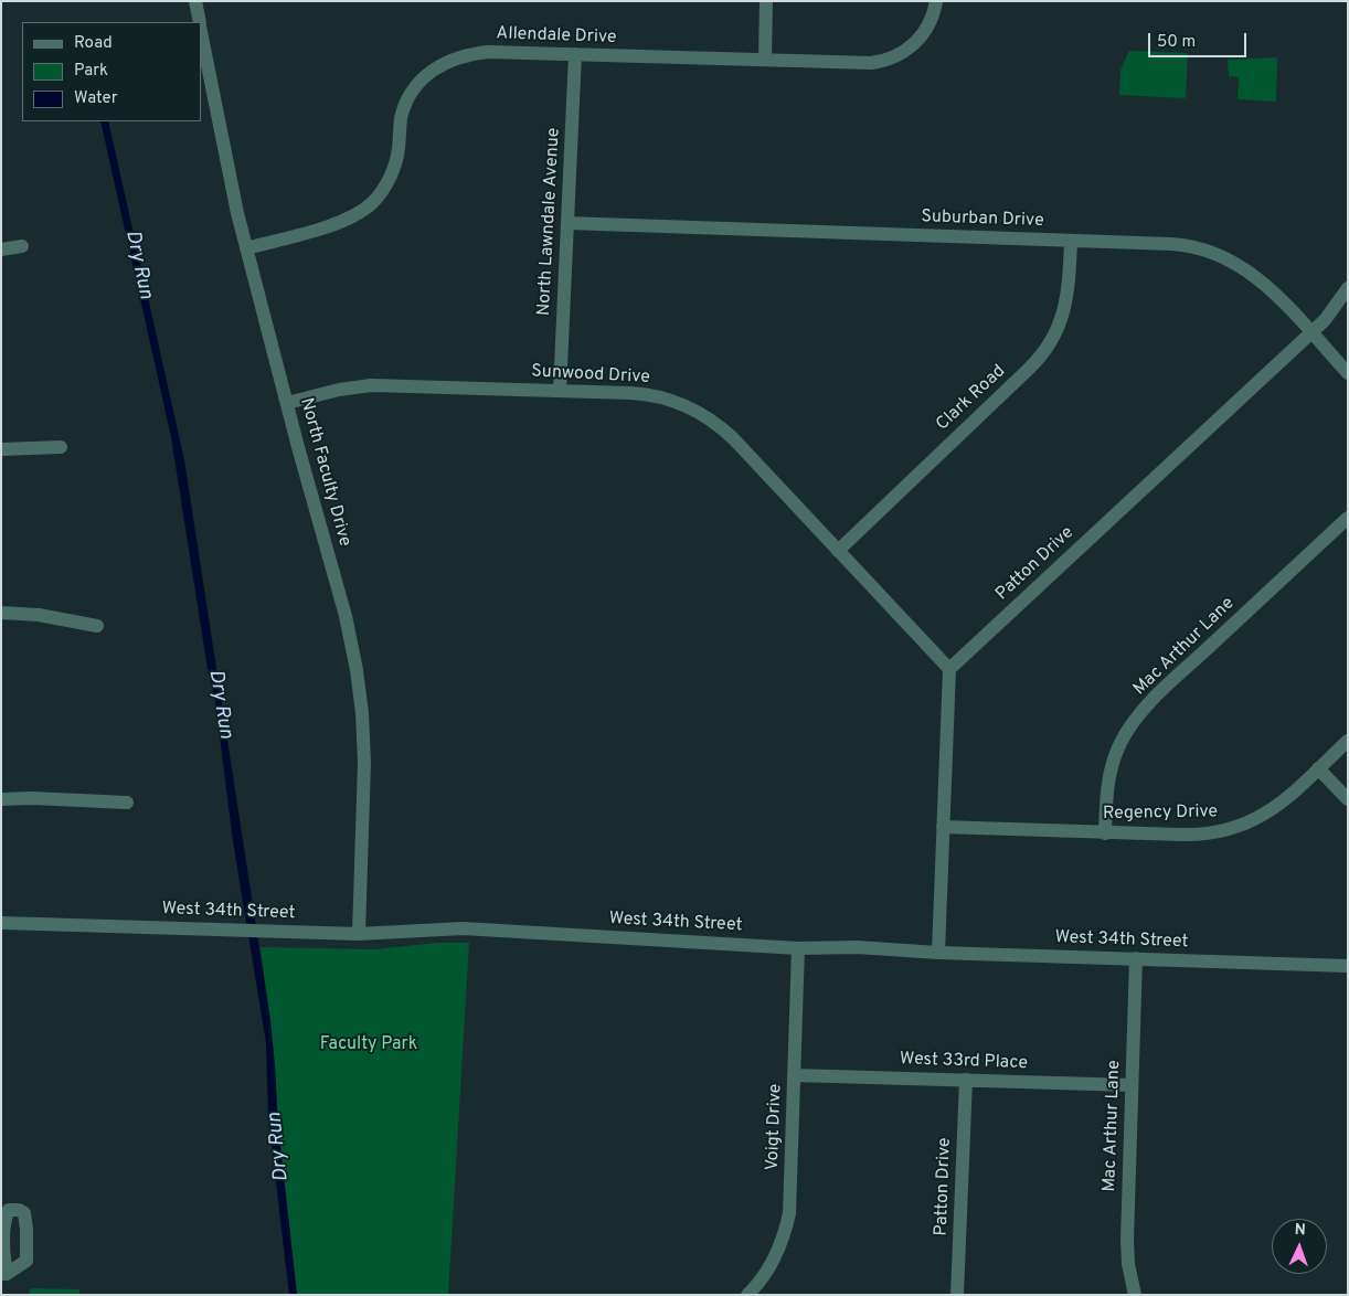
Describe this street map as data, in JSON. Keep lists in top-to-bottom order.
{
  "streets": {
    "street": [
      "Allendale Drive",
      "Suburban Drive",
      "North Lawndale Avenue",
      "Sunwood Drive",
      "Clark Road",
      "North Faculty Drive",
      "Patton Drive",
      "Mac Arthur Lane",
      "Regency Drive",
      "West 34th Street",
      "West 33rd Place",
      "Voigt Drive"
    ]
  },
  "crossings": [
    ["Allendale Drive", "North Lawndale Avenue"],
    ["Allendale Drive", "North Faculty Drive"],
    ["Suburban Drive", "North Lawndale Avenue"],
    ["Suburban Drive", "Clark Road"],
    ["Suburban Drive", "Patton Drive"],
    ["North Lawndale Avenue", "Sunwood Drive"],
    ["Sunwood Drive", "Clark Road"],
    ["Sunwood Drive", "North Faculty Drive"],
    ["Sunwood Drive", "Patton Drive"],
    ["North Faculty Drive", "West 34th Street"],
    ["Patton Drive", "West 33rd Place"],
    ["Mac Arthur Lane", "Regency Drive"],
    ["Mac Arthur Lane", "West 34th Street"],
    ["Mac Arthur Lane", "West 33rd Place"],
    ["West 34th Street", "Voigt Drive"],
    ["West 33rd Place", "Voigt Drive"]
  ],
  "water": ["Dry Run"],
  "parks": ["Faculty Park"],
  "legend": ["Road", "Park", "Water"],
  "scale_bar": "50 m",
  "north": "top"
}
